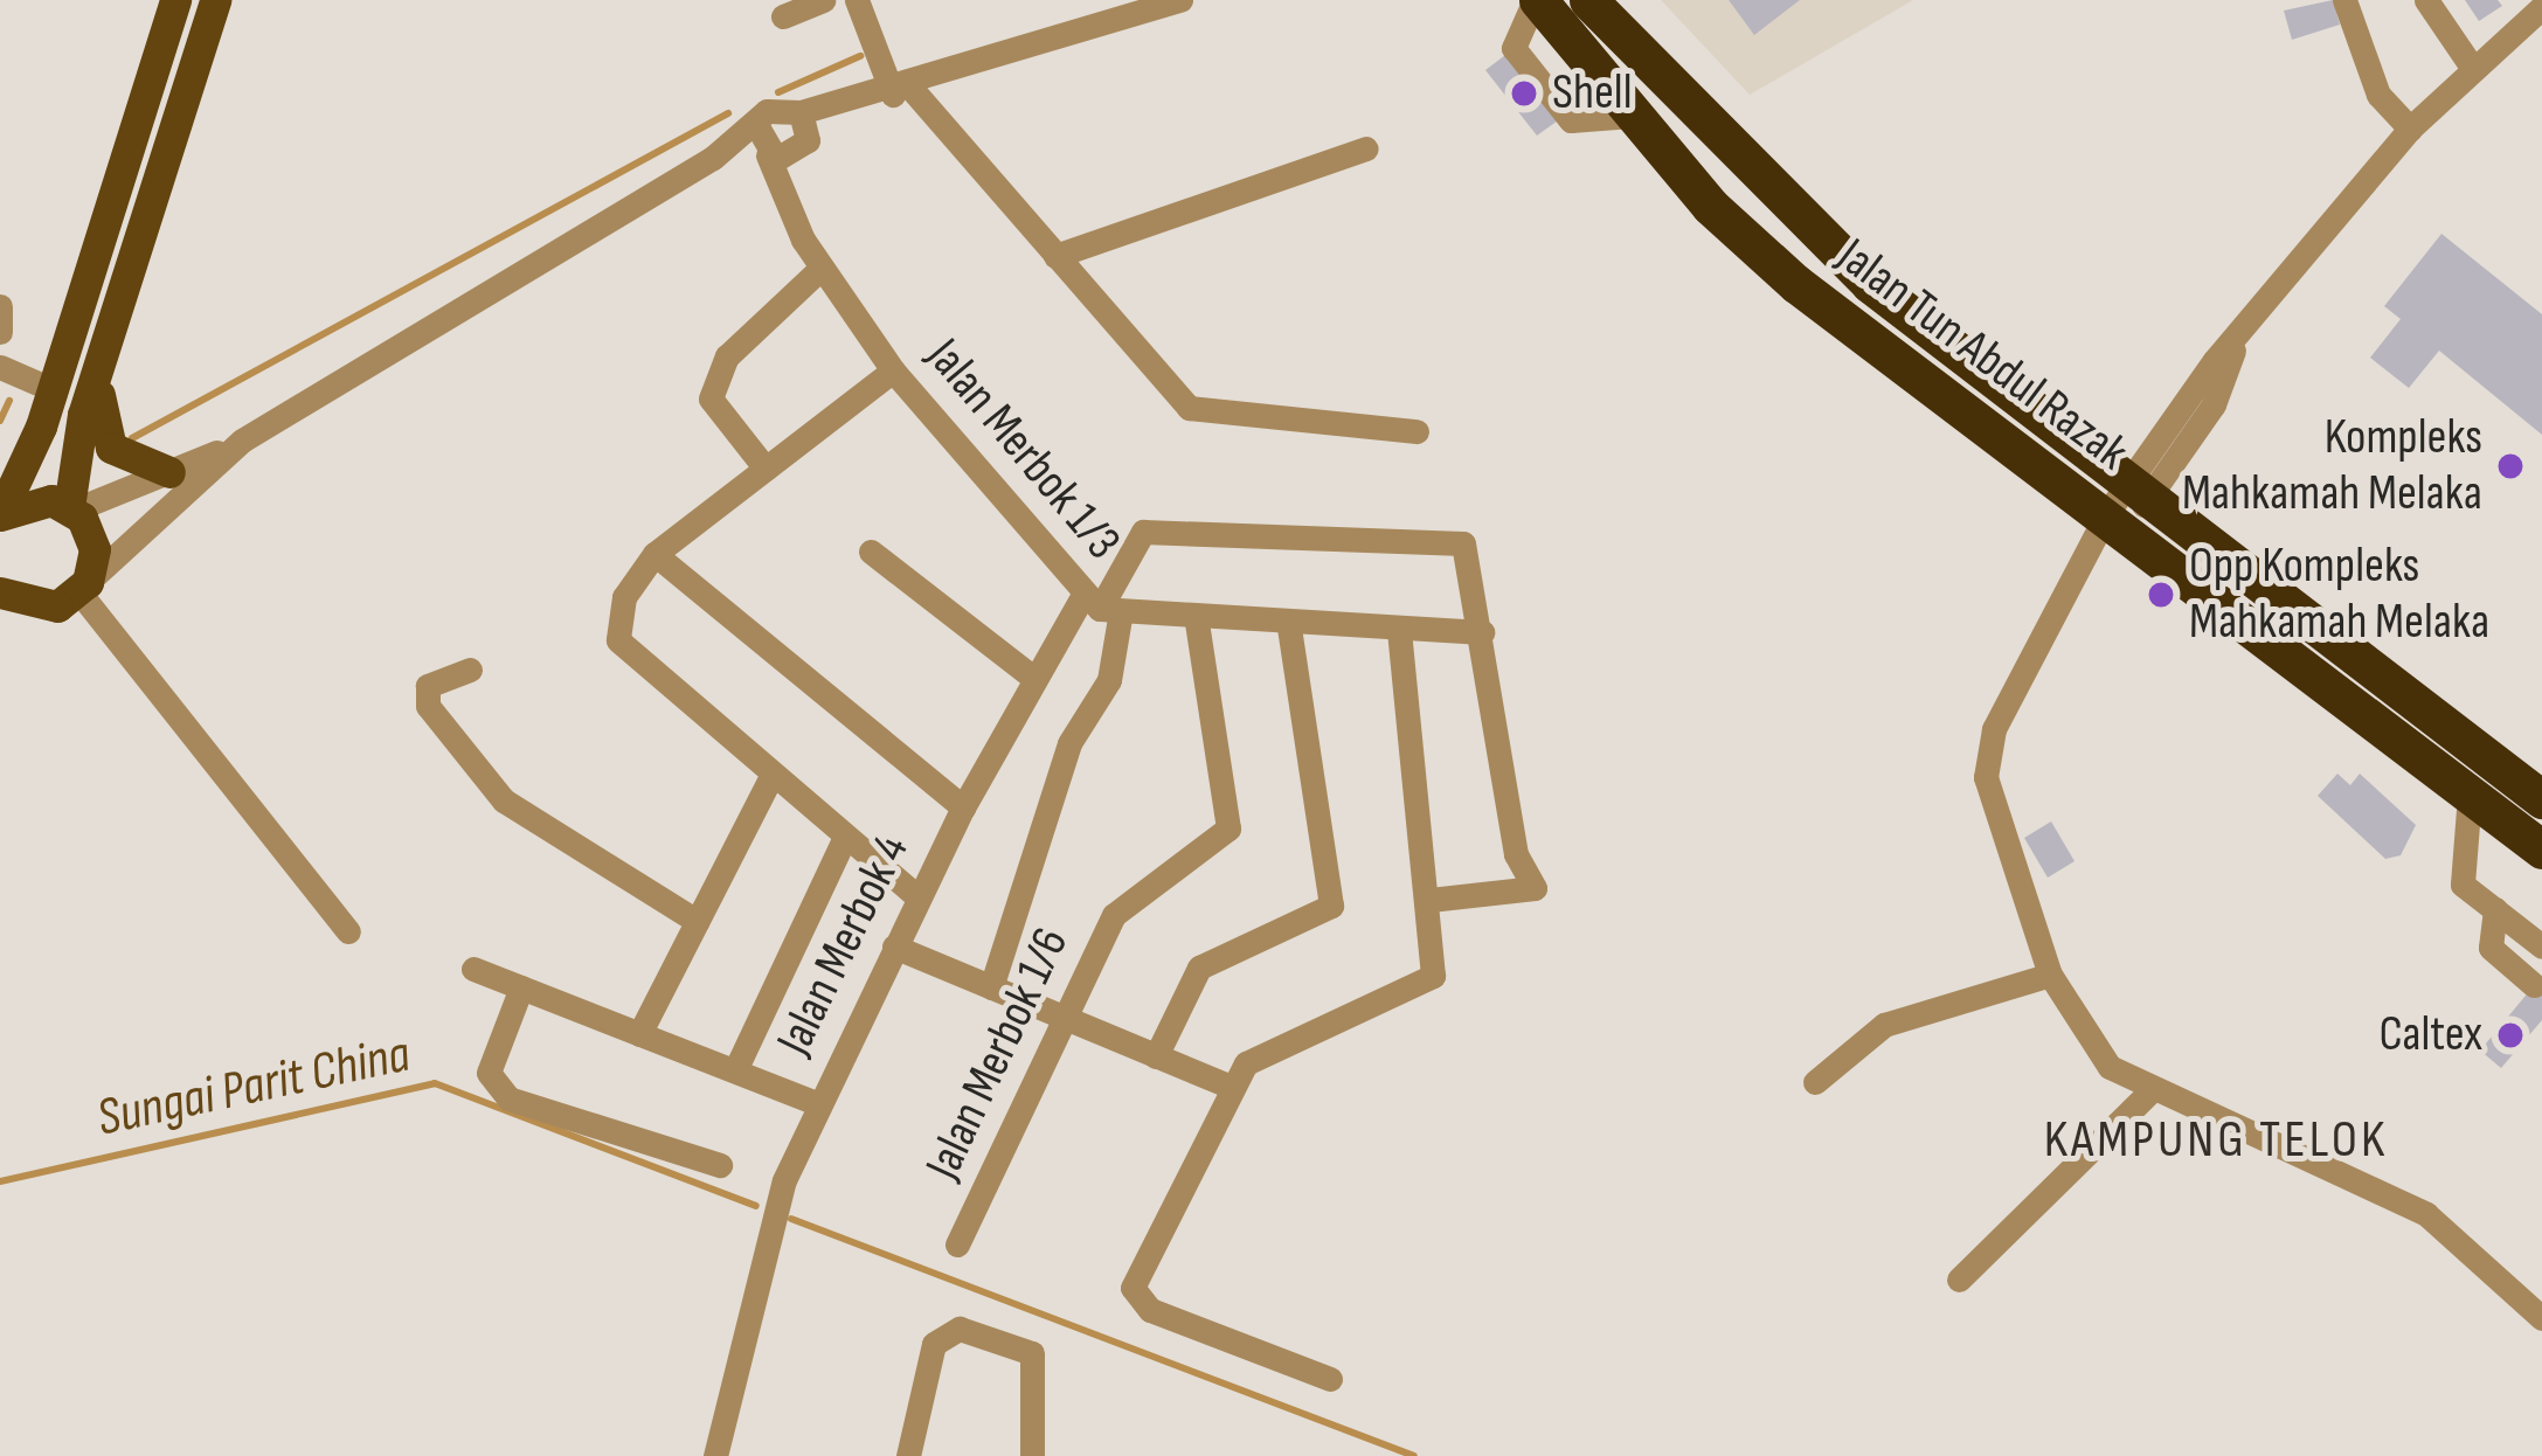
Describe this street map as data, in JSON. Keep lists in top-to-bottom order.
{
  "streets": {
    "highway": ["Jalan Tun Abdul Razak"],
    "street": ["Jalan Merbok 1/3", "Jalan Merbok 4", "Jalan Merbok 1/6"]
  },
  "crossings": [
    ["Jalan Merbok 1/3", "Jalan Merbok 4"],
    ["Jalan Merbok 1/3", "Jalan Merbok 1/6"]
  ],
  "districts": ["KAMPUNG TELOK"],
  "water": ["Sungai Parit China"],
  "places": [
    "Shell",
    "Kompleks Mahkamah Melaka",
    "Opp Kompleks Mahkamah Melaka",
    "Caltex"
  ]
}
